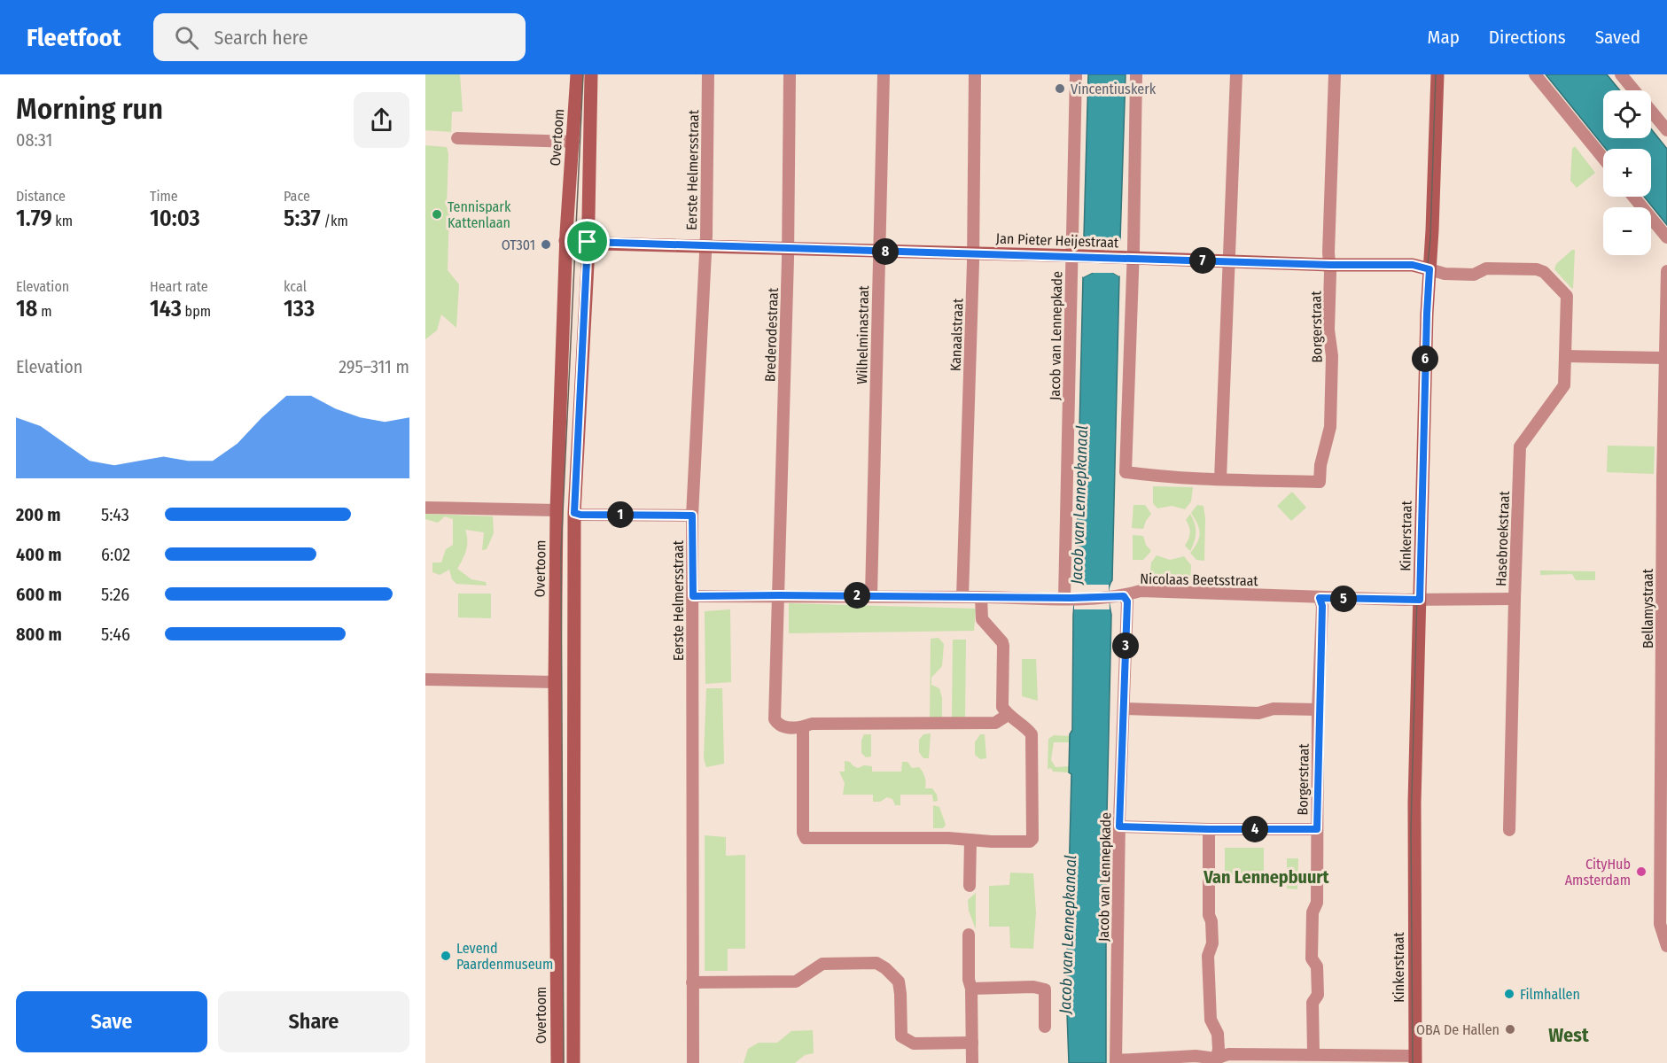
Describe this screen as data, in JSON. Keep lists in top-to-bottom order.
{
  "streets": {
    "main road": ["Overtoom", "Jan Pieter Heijestraat", "Kinkerstraat"],
    "street": [
      "Eerste Helmersstraat",
      "Borgerstraat",
      "Brederodestraat",
      "Wilhelminastraat",
      "Kanaalstraat",
      "Jacob van Lennepkade",
      "Hasebroekstraat",
      "Nicolaas Beetsstraat",
      "Bellamystraat"
    ]
  },
  "crossings": [
    ["Overtoom", "Jan Pieter Heijestraat"],
    ["Eerste Helmersstraat", "Jan Pieter Heijestraat"],
    ["Eerste Helmersstraat", "Nicolaas Beetsstraat"],
    ["Jan Pieter Heijestraat", "Borgerstraat"],
    ["Jan Pieter Heijestraat", "Brederodestraat"],
    ["Jan Pieter Heijestraat", "Wilhelminastraat"],
    ["Jan Pieter Heijestraat", "Kanaalstraat"],
    ["Jan Pieter Heijestraat", "Jacob van Lennepkade"],
    ["Jan Pieter Heijestraat", "Kinkerstraat"],
    ["Jan Pieter Heijestraat", "Hasebroekstraat"],
    ["Borgerstraat", "Nicolaas Beetsstraat"],
    ["Brederodestraat", "Nicolaas Beetsstraat"],
    ["Wilhelminastraat", "Nicolaas Beetsstraat"],
    ["Kanaalstraat", "Nicolaas Beetsstraat"],
    ["Jacob van Lennepkade", "Nicolaas Beetsstraat"],
    ["Kinkerstraat", "Nicolaas Beetsstraat"],
    ["Hasebroekstraat", "Nicolaas Beetsstraat"]
  ],
  "districts": ["Van Lennepbuurt", "West"],
  "water": ["Jacob van Lennepkanaal"],
  "places": [
    "Vincentiuskerk",
    "Tennispark Kattenlaan",
    "OT301",
    "CityHub Amsterdam",
    "Levend Paardenmuseum",
    "Filmhallen",
    "OBA De Hallen"
  ],
  "page": {
    "header": "Fleetfoot",
    "search": "Search here",
    "nav": ["Map", "Directions", "Saved"],
    "heading": ["Morning run", "08:31"],
    "map_buttons": ["+", "−"],
    "stats": [
      ["Distance", "1.79 km"],
      ["Time", "10:03"],
      ["Pace", "5:37 /km"],
      ["Elevation", "18 m"],
      ["Heart rate", "143 bpm"],
      ["kcal", "133"]
    ],
    "pins": [
      "8",
      "7",
      "6",
      "1",
      "2",
      "5",
      "3",
      "4"
    ],
    "chart": ["Elevation", "295–311 m"],
    "list": [
      {
        "name": "200 m",
        "note": "5:43"
      },
      {
        "name": "400 m",
        "note": "6:02"
      },
      {
        "name": "600 m",
        "note": "5:26"
      },
      {
        "name": "800 m",
        "note": "5:46"
      }
    ],
    "buttons": ["Save", "Share"]
  }
}
